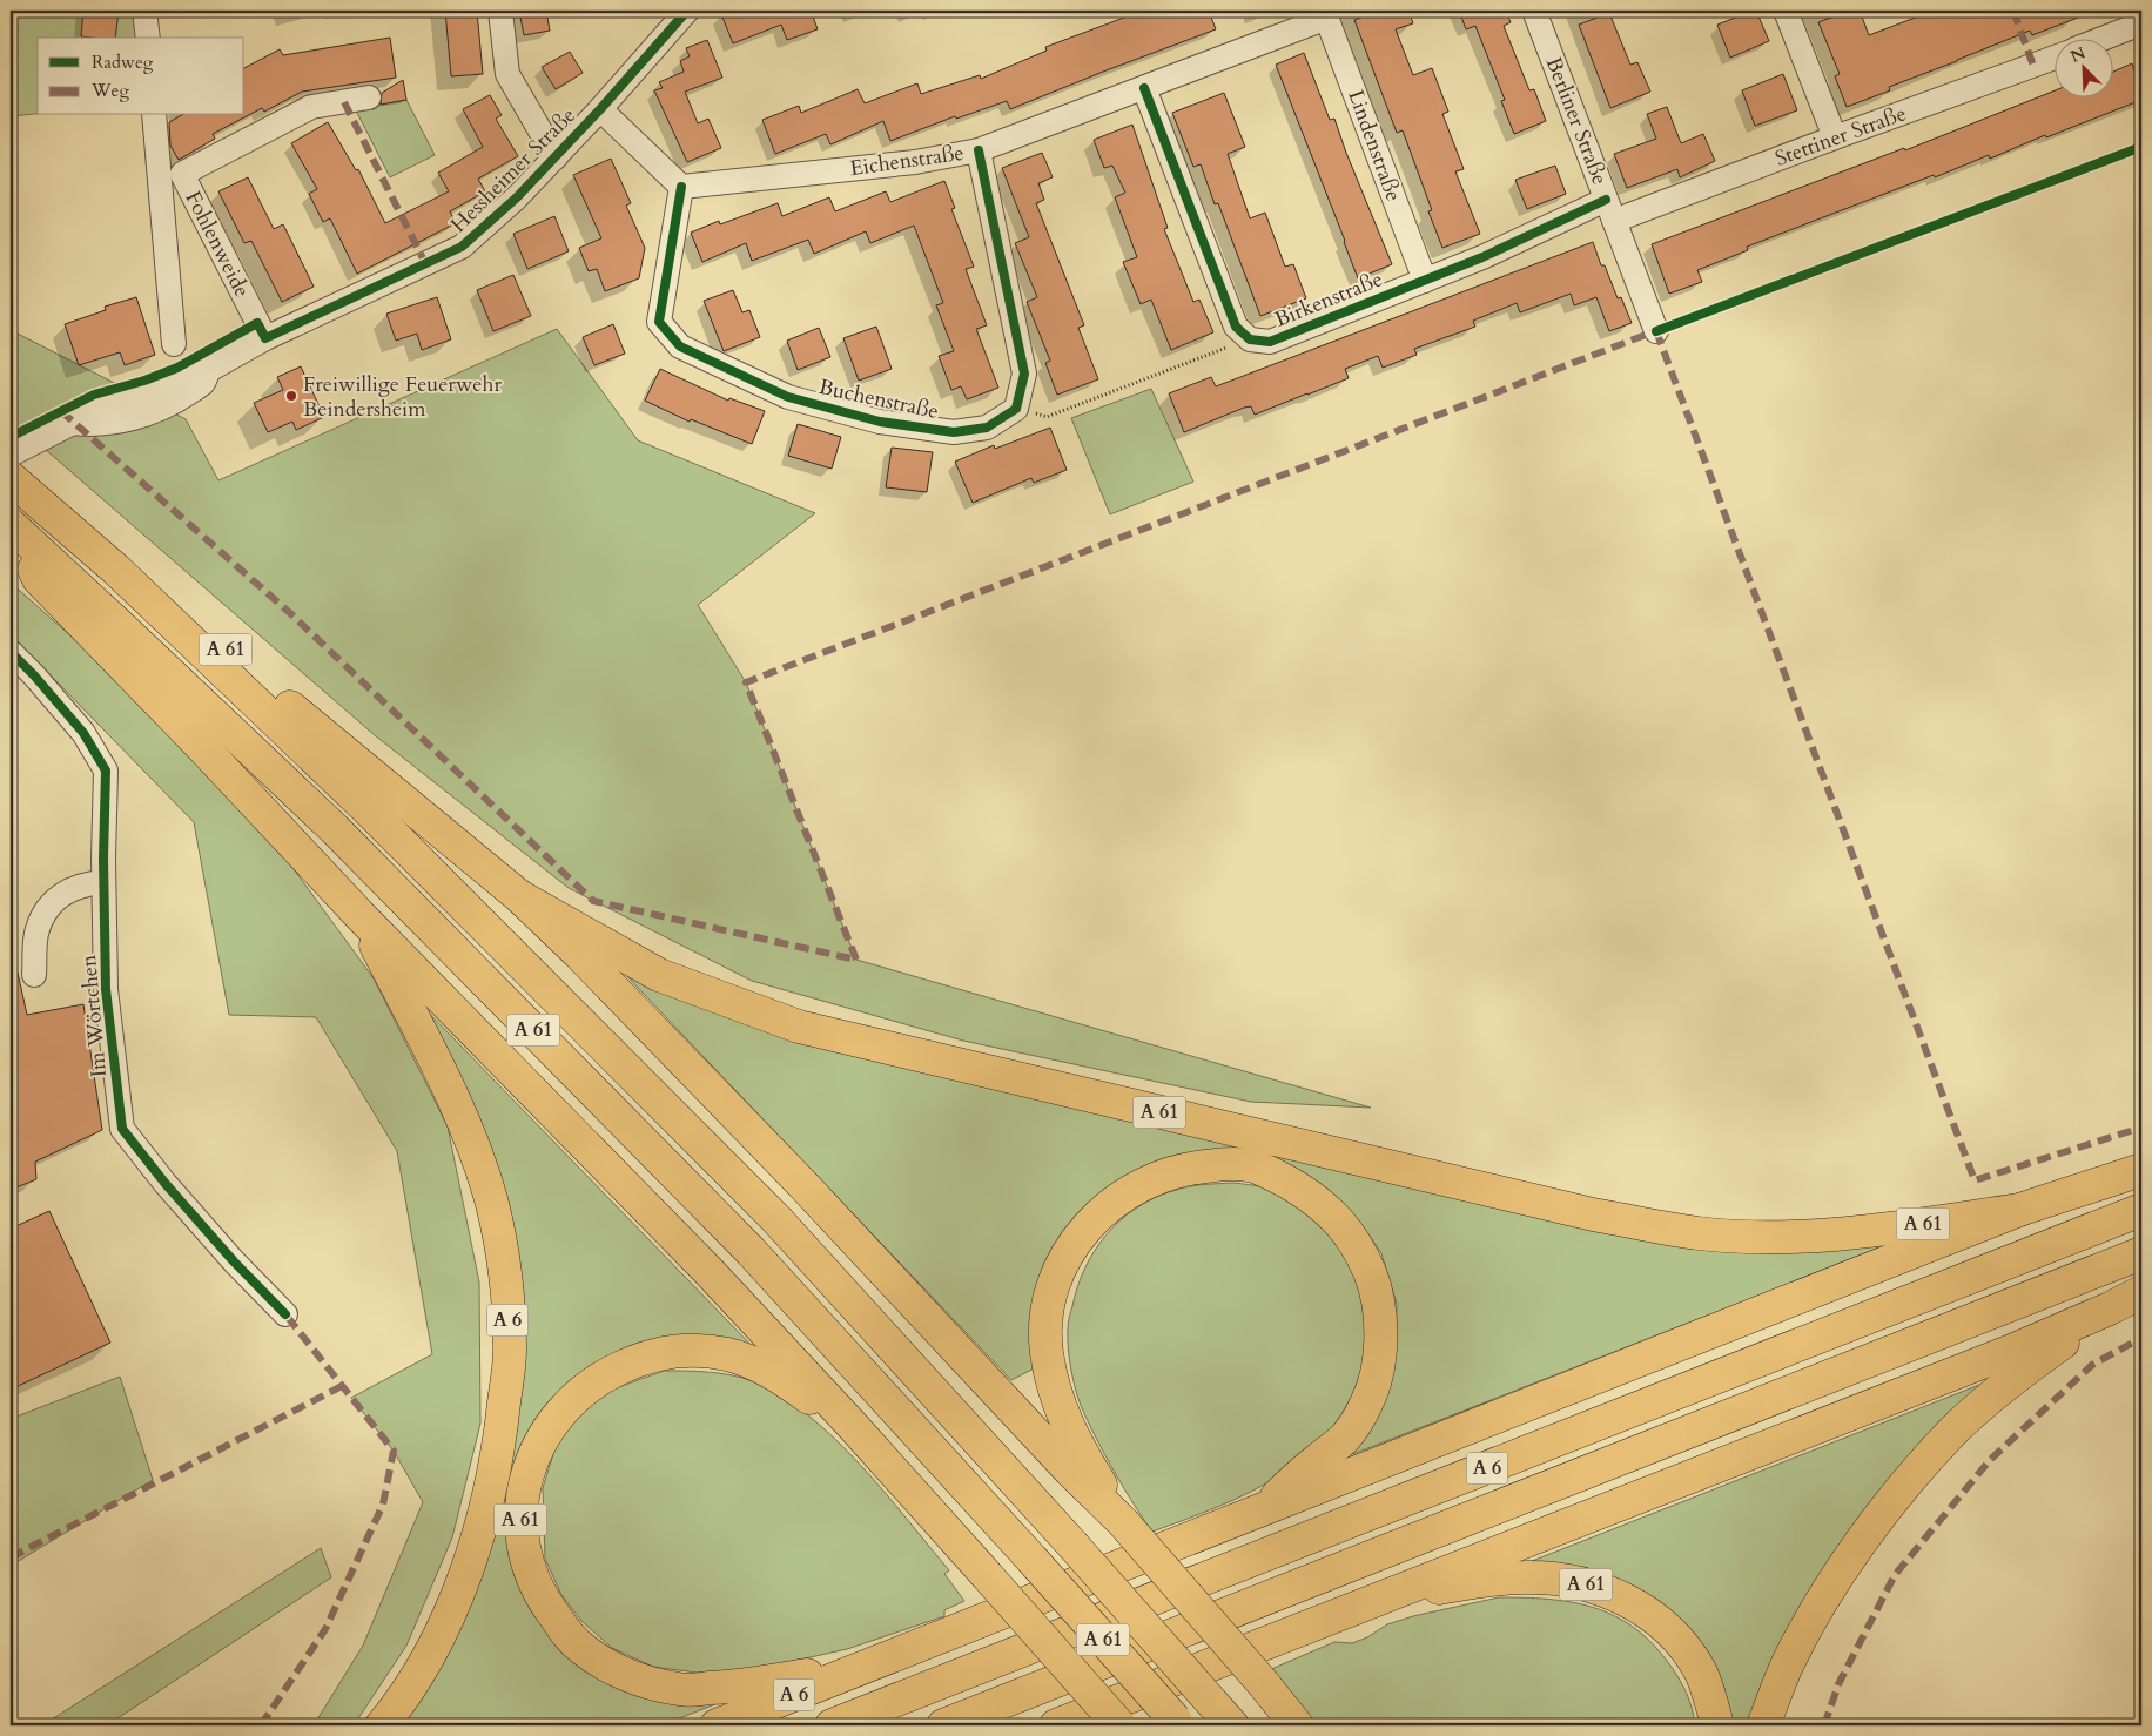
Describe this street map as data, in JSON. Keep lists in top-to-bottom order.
{
  "streets": {
    "highway": ["A 61", "A 6"],
    "street": [
      "Berliner Straße",
      "Stettiner Straße",
      "Lindenstraße",
      "Eichenstraße",
      "Hessheimer Straße",
      "Fohlenweide",
      "Birkenstraße",
      "Buchenstraße",
      "Im Wörtchen"
    ]
  },
  "crossings": [
    ["Berliner Straße", "Stettiner Straße"],
    ["Berliner Straße", "Birkenstraße"],
    ["Stettiner Straße", "Birkenstraße"],
    ["Lindenstraße", "Eichenstraße"],
    ["Lindenstraße", "Birkenstraße"],
    ["Eichenstraße", "Buchenstraße"],
    ["Hessheimer Straße", "Fohlenweide"],
    ["A 61", "A 6"]
  ],
  "places": ["Freiwillige Feuerwehr Beindersheim"],
  "legend": ["Radweg", "Weg"],
  "north": "top left"
}
